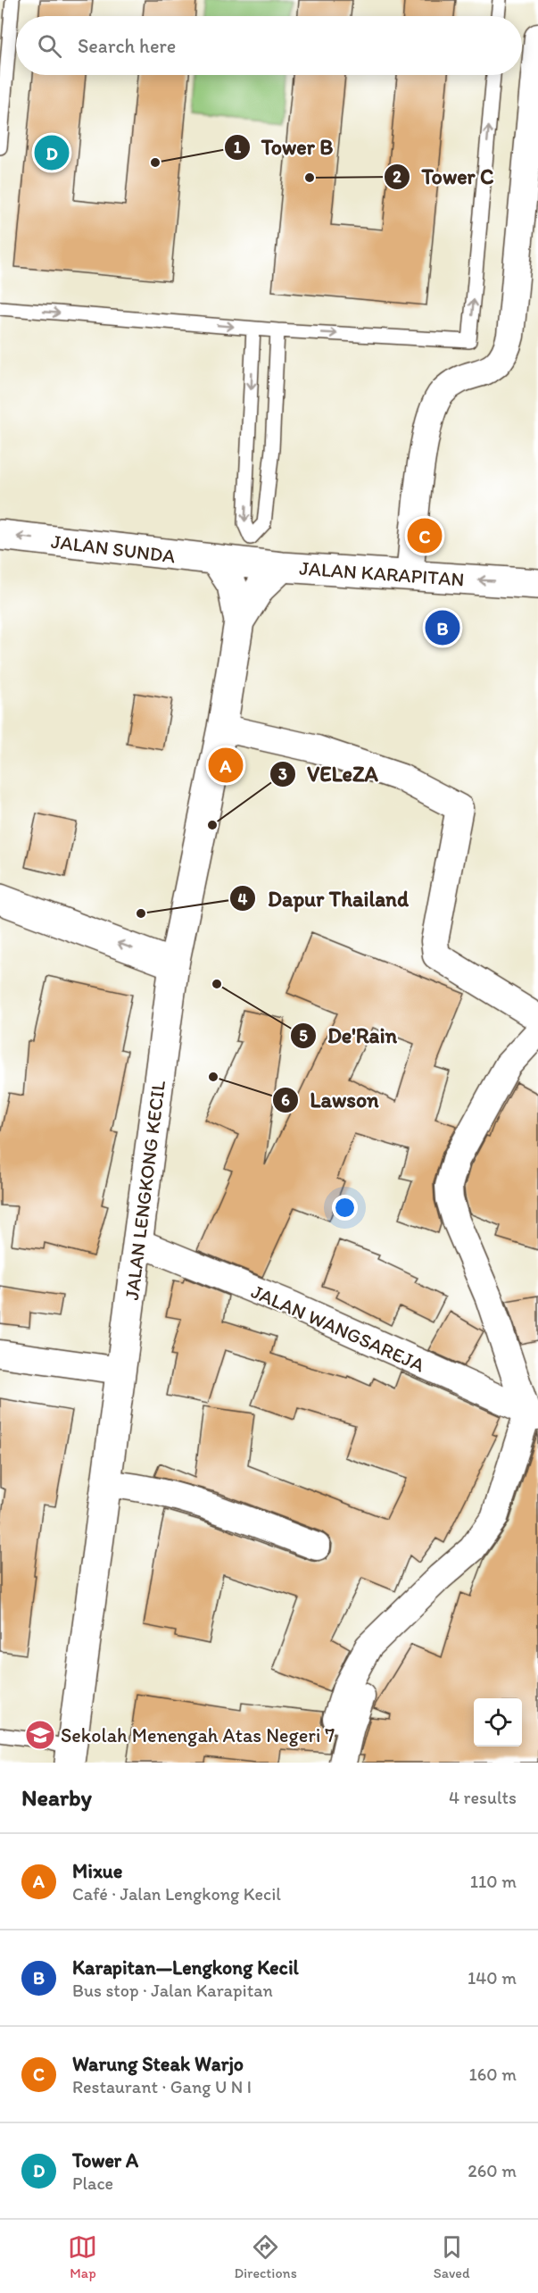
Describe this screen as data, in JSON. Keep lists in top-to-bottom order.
{
  "streets": {
    "main road": ["JALAN SUNDA", "JALAN KARAPITAN", "JALAN LENGKONG KECIL"],
    "street": ["JALAN WANGSAREJA"]
  },
  "crossings": [
    ["JALAN SUNDA", "JALAN KARAPITAN"],
    ["JALAN SUNDA", "JALAN LENGKONG KECIL"],
    ["JALAN KARAPITAN", "JALAN LENGKONG KECIL"],
    ["JALAN LENGKONG KECIL", "JALAN WANGSAREJA"]
  ],
  "one_way": ["JALAN SUNDA", "JALAN KARAPITAN"],
  "places": {
    "other": [
      "Tower B",
      "Tower C",
      "VELeZA",
      "Dapur Thailand",
      "De'Rain",
      "Lawson"
    ],
    "school or university": ["Sekolah Menengah Atas Negeri 7"]
  },
  "page": {
    "search": "Search here",
    "pins": [
      "D",
      "C",
      "B",
      "A"
    ],
    "heading": ["Nearby", "4 results"],
    "list": [
      {
        "mark": "A",
        "name": "Mixue",
        "note": "Café · Jalan Lengkong Kecil",
        "value": "110 m"
      },
      {
        "mark": "B",
        "name": "Karapitan—Lengkong Kecil",
        "note": "Bus stop · Jalan Karapitan",
        "value": "140 m"
      },
      {
        "mark": "C",
        "name": "Warung Steak Warjo",
        "note": "Restaurant · Gang U N I",
        "value": "160 m"
      },
      {
        "mark": "D",
        "name": "Tower A",
        "note": "Place",
        "value": "260 m"
      }
    ],
    "nav": ["Map", "Directions", "Saved"]
  }
}
